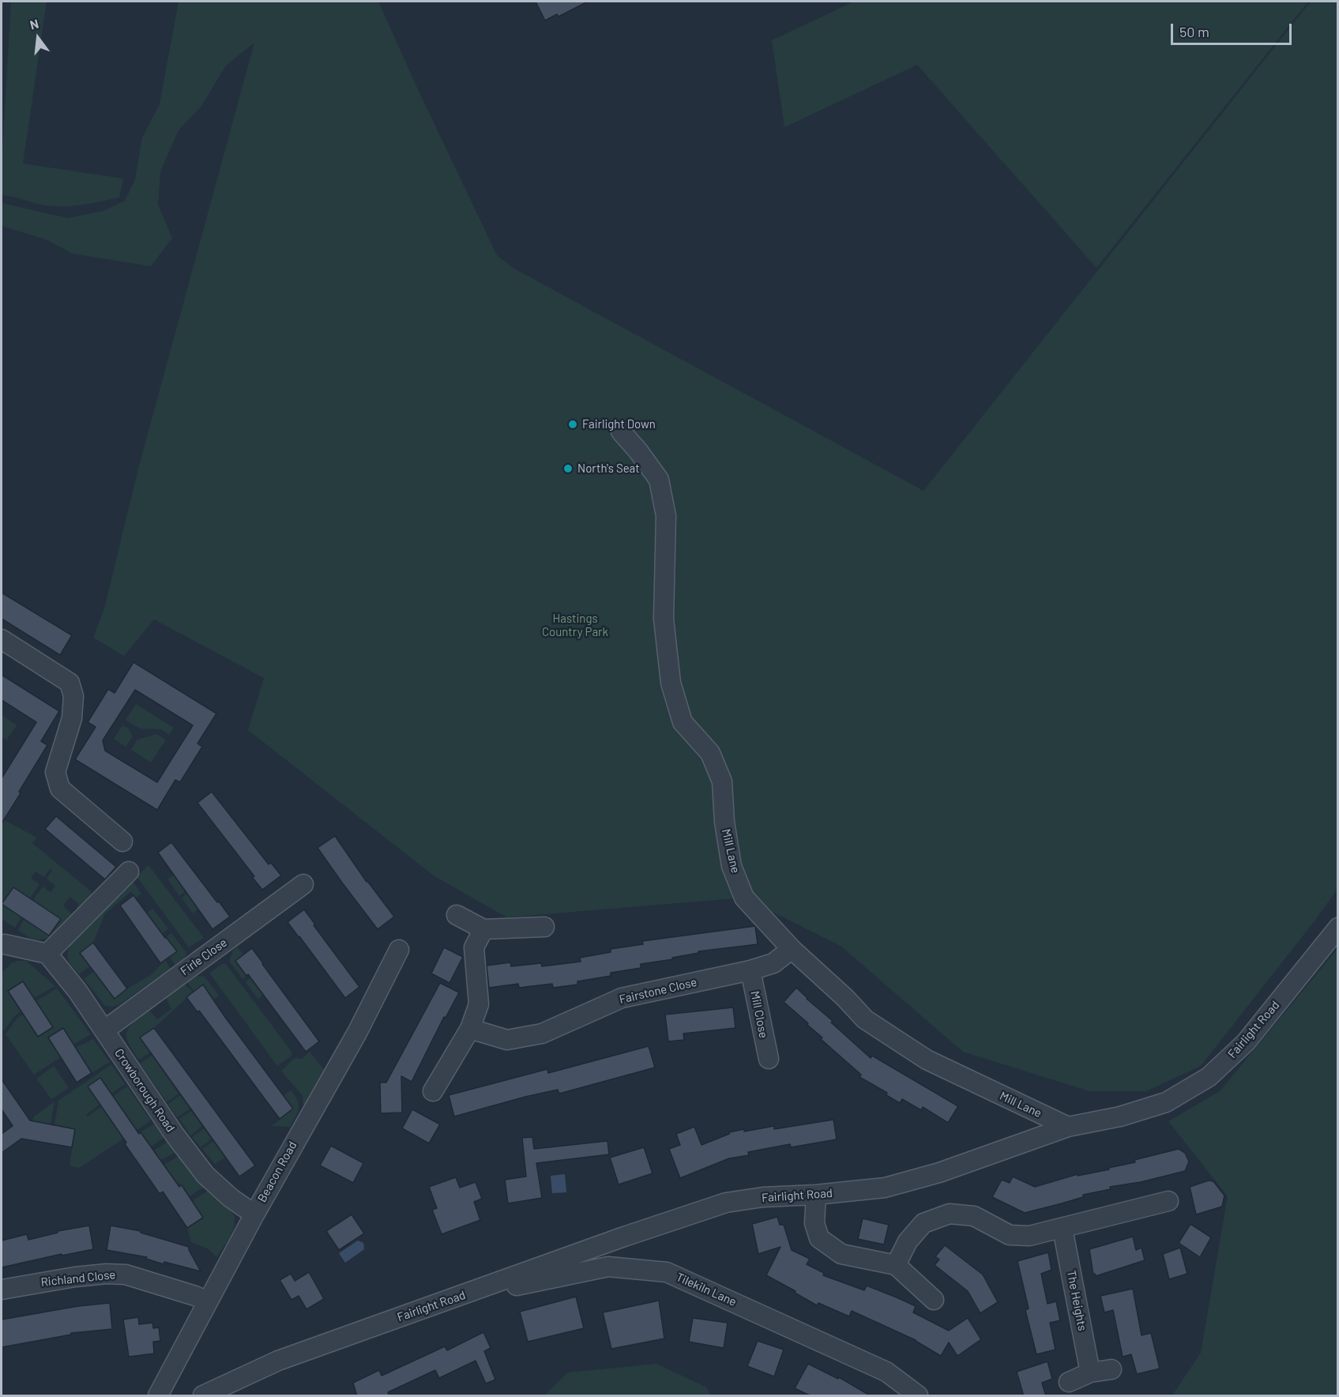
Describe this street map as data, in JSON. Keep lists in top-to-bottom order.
{
  "streets": {
    "street": [
      "Mill Lane",
      "Firle Close",
      "Fairstone Close",
      "Mill Close",
      "Fairlight Road",
      "Crowborough Road",
      "Beacon Road",
      "Richland Close",
      "Tilekiln Lane",
      "The Heights"
    ]
  },
  "crossings": [
    ["Mill Lane", "Fairstone Close"],
    ["Mill Lane", "Fairlight Road"],
    ["Firle Close", "Crowborough Road"],
    ["Fairstone Close", "Mill Close"],
    ["Fairlight Road", "Tilekiln Lane"],
    ["Crowborough Road", "Beacon Road"],
    ["Beacon Road", "Richland Close"]
  ],
  "parks": ["Hastings Country Park"],
  "places": ["Fairlight Down", "North's Seat"],
  "scale_bar": "50 m",
  "north": "top"
}
